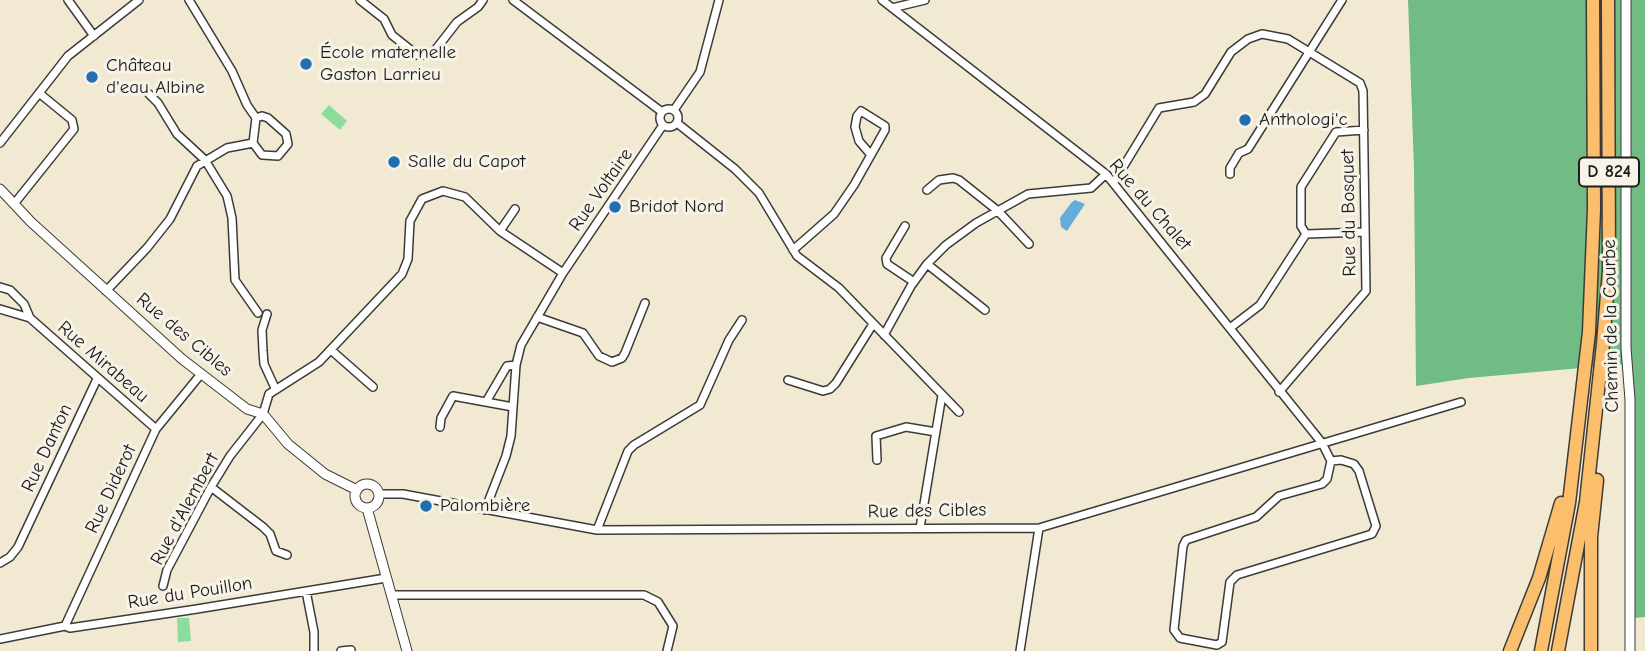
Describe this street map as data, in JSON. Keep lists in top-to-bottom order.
{
  "streets": {
    "highway": ["D 824"],
    "street": [
      "Rue Voltaire",
      "Rue du Chalet",
      "Rue du Bosquet",
      "Chemin de la Courbe",
      "Rue des Cibles",
      "Rue Mirabeau",
      "Rue Danton",
      "Rue Diderot",
      "Rue d'Alembert",
      "Rue du Pouillon"
    ]
  },
  "crossings": [
    ["Rue Voltaire", "Rue des Cibles"],
    ["Rue du Chalet", "Rue du Bosquet"],
    ["Rue du Chalet", "Rue des Cibles"],
    ["Rue des Cibles", "Rue Diderot"],
    ["Rue des Cibles", "Rue d'Alembert"],
    ["Rue Mirabeau", "Rue Danton"],
    ["Rue Mirabeau", "Rue Diderot"],
    ["Rue Diderot", "Rue du Pouillon"]
  ],
  "places": [
    "École maternelle Gaston Larrieu",
    "Château d'eau Albine",
    "Anthologi'c",
    "Salle du Capot",
    "Bridot Nord",
    "Palombière"
  ]
}
